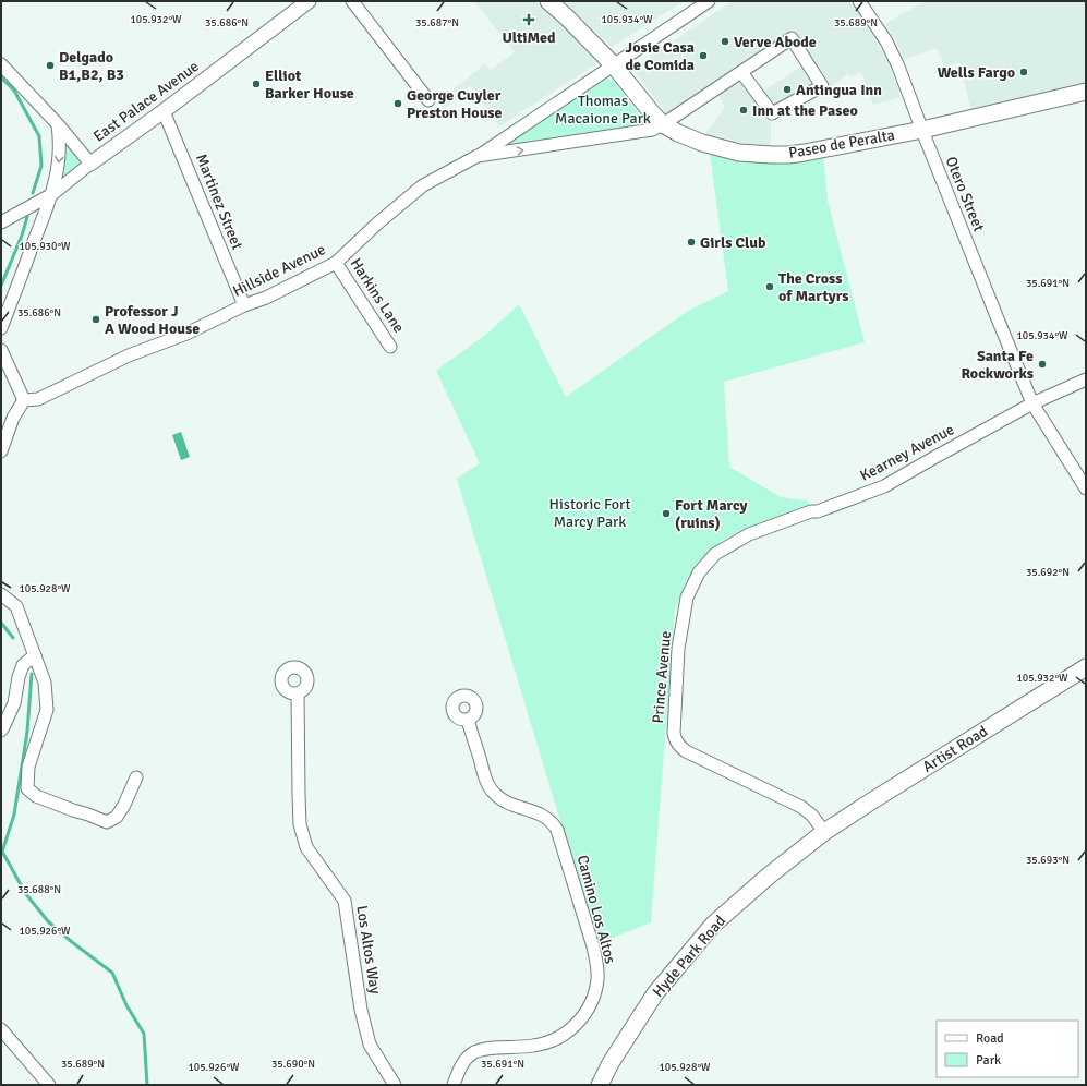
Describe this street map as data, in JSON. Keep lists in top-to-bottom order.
{
  "streets": {
    "main road": ["Paseo de Peralta", "Artist Road", "Hyde Park Road"],
    "street": [
      "East Palace Avenue",
      "Otero Street",
      "Martinez Street",
      "Hillside Avenue",
      "Harkins Lane",
      "Kearney Avenue",
      "Prince Avenue",
      "Camino Los Altos",
      "Los Altos Way"
    ]
  },
  "crossings": [
    ["East Palace Avenue", "Martinez Street"],
    ["Paseo de Peralta", "Otero Street"],
    ["Paseo de Peralta", "Hillside Avenue"],
    ["Otero Street", "Kearney Avenue"],
    ["Martinez Street", "Hillside Avenue"],
    ["Hillside Avenue", "Harkins Lane"],
    ["Kearney Avenue", "Prince Avenue"],
    ["Prince Avenue", "Artist Road"],
    ["Prince Avenue", "Hyde Park Road"],
    ["Artist Road", "Hyde Park Road"]
  ],
  "parks": ["Thomas Macaione Park", "Historic Fort Marcy Park"],
  "places": {
    "health": ["UltiMed"],
    "other": [
      "Verve Abode",
      "Josie Casa de Comida",
      "Delgado B1,B2, B3",
      "Wells Fargo",
      "Elliot Barker House",
      "Antingua Inn",
      "George Cuyler Preston House",
      "Inn at the Paseo",
      "Girls Club",
      "The Cross of Martyrs",
      "Professor J A Wood House",
      "Santa Fe Rockworks",
      "Fort Marcy (ruins)"
    ]
  },
  "legend": ["Road", "Park"],
  "coordinates": [
    "105.932°W",
    "105.934°W",
    "35.689°N",
    "35.686°N",
    "35.687°N",
    "105.930°W",
    "35.691°N",
    "35.692°N",
    "105.928°W",
    "35.693°N",
    "35.688°N",
    "105.926°W",
    "35.690°N"
  ]
}
